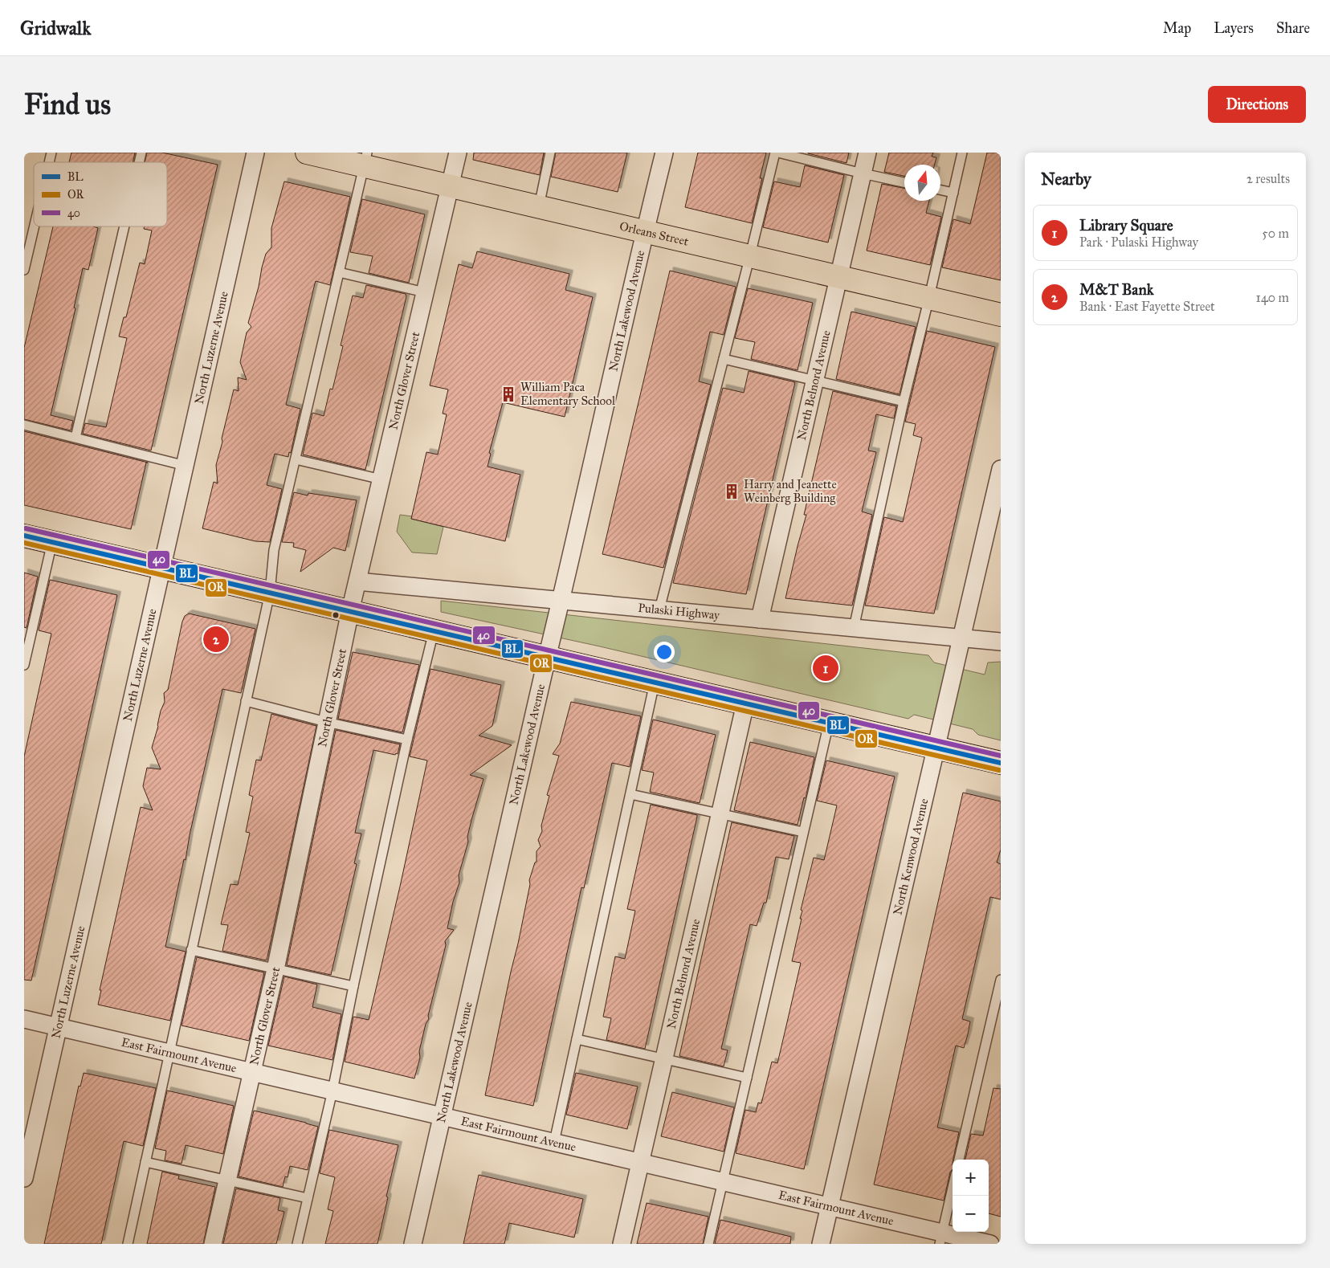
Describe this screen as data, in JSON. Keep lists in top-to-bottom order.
{
  "streets": {
    "main road": ["Orleans Street"],
    "street": [
      "North Lakewood Avenue",
      "North Luzerne Avenue",
      "North Glover Street",
      "North Belnord Avenue",
      "Pulaski Highway",
      "North Kenwood Avenue",
      "East Fairmount Avenue"
    ]
  },
  "crossings": [
    ["Orleans Street", "North Lakewood Avenue"],
    ["Orleans Street", "North Glover Street"],
    ["Orleans Street", "North Belnord Avenue"],
    ["North Lakewood Avenue", "Pulaski Highway"],
    ["North Lakewood Avenue", "East Fairmount Avenue"],
    ["North Luzerne Avenue", "East Fairmount Avenue"],
    ["North Glover Street", "Pulaski Highway"],
    ["North Glover Street", "East Fairmount Avenue"],
    ["North Belnord Avenue", "Pulaski Highway"],
    ["North Belnord Avenue", "East Fairmount Avenue"],
    ["Pulaski Highway", "North Kenwood Avenue"],
    ["North Kenwood Avenue", "East Fairmount Avenue"]
  ],
  "places": {
    "building": ["William Paca Elementary School", "Harry and Jeanette Weinberg Building"]
  },
  "lines": ["transit line 40", "transit line BL", "transit line OR"],
  "legend": ["BL", "OR", "40"],
  "north": "top",
  "page": {
    "header": "Gridwalk",
    "nav": ["Map", "Layers", "Share"],
    "buttons": "Directions",
    "title": "Find us",
    "heading": ["Nearby", "2 results"],
    "list": [
      {
        "mark": "1",
        "name": "Library Square",
        "note": "Park · Pulaski Highway",
        "value": "50 m"
      },
      {
        "mark": "2",
        "name": "M&T Bank",
        "note": "Bank · East Fayette Street",
        "value": "140 m"
      }
    ],
    "pins": ["2", "1"],
    "map_buttons": ["+", "−"]
  }
}
